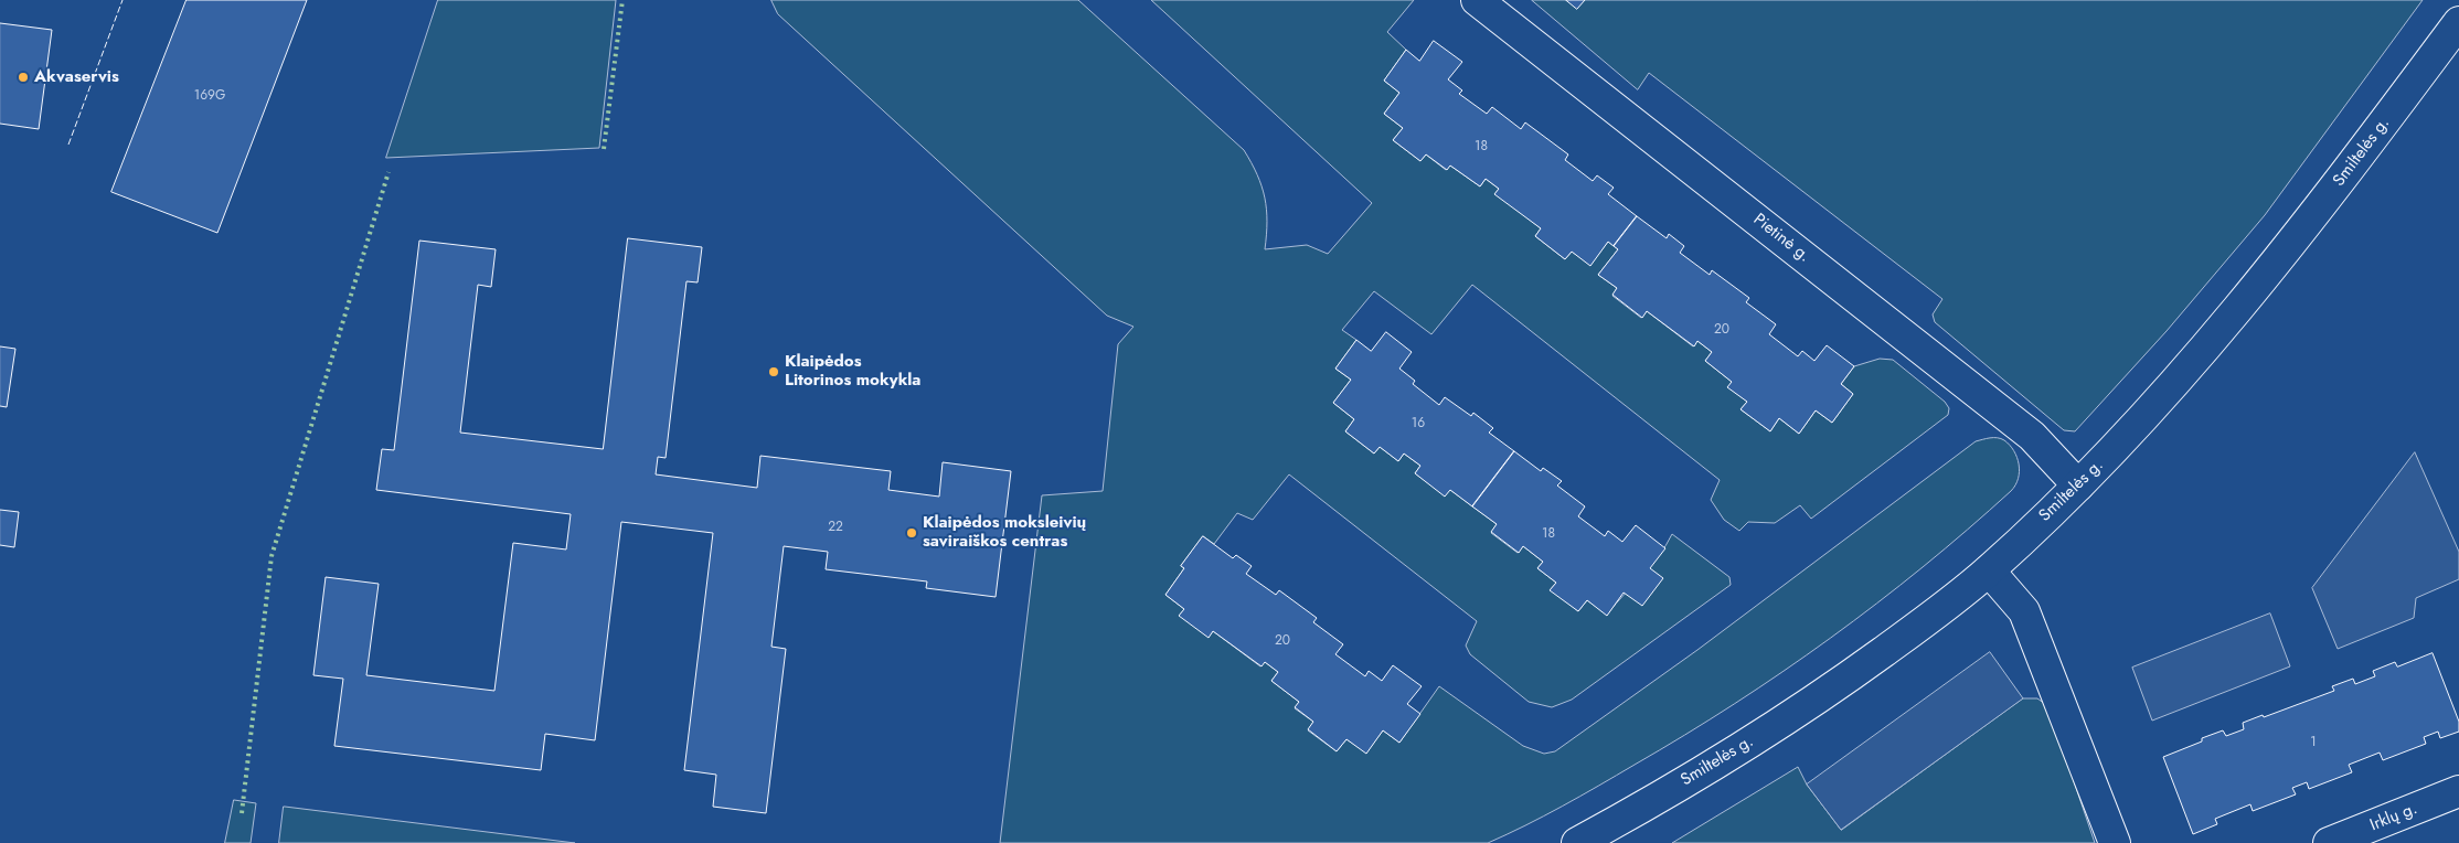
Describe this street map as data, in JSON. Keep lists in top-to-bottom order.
{
  "streets": {
    "street": ["Smiltelės g.", "Pietinė g.", "Irklų g."]
  },
  "crossings": [
    ["Smiltelės g.", "Pietinė g."]
  ],
  "places": ["Akvaservis", "Klaipėdos Litorinos mokykla", "Klaipėdos moksleivių saviraiškos centras"],
  "house_numbers": [
    "169G",
    "18",
    "20",
    "16",
    "22",
    "18",
    "20",
    "1"
  ]
}
